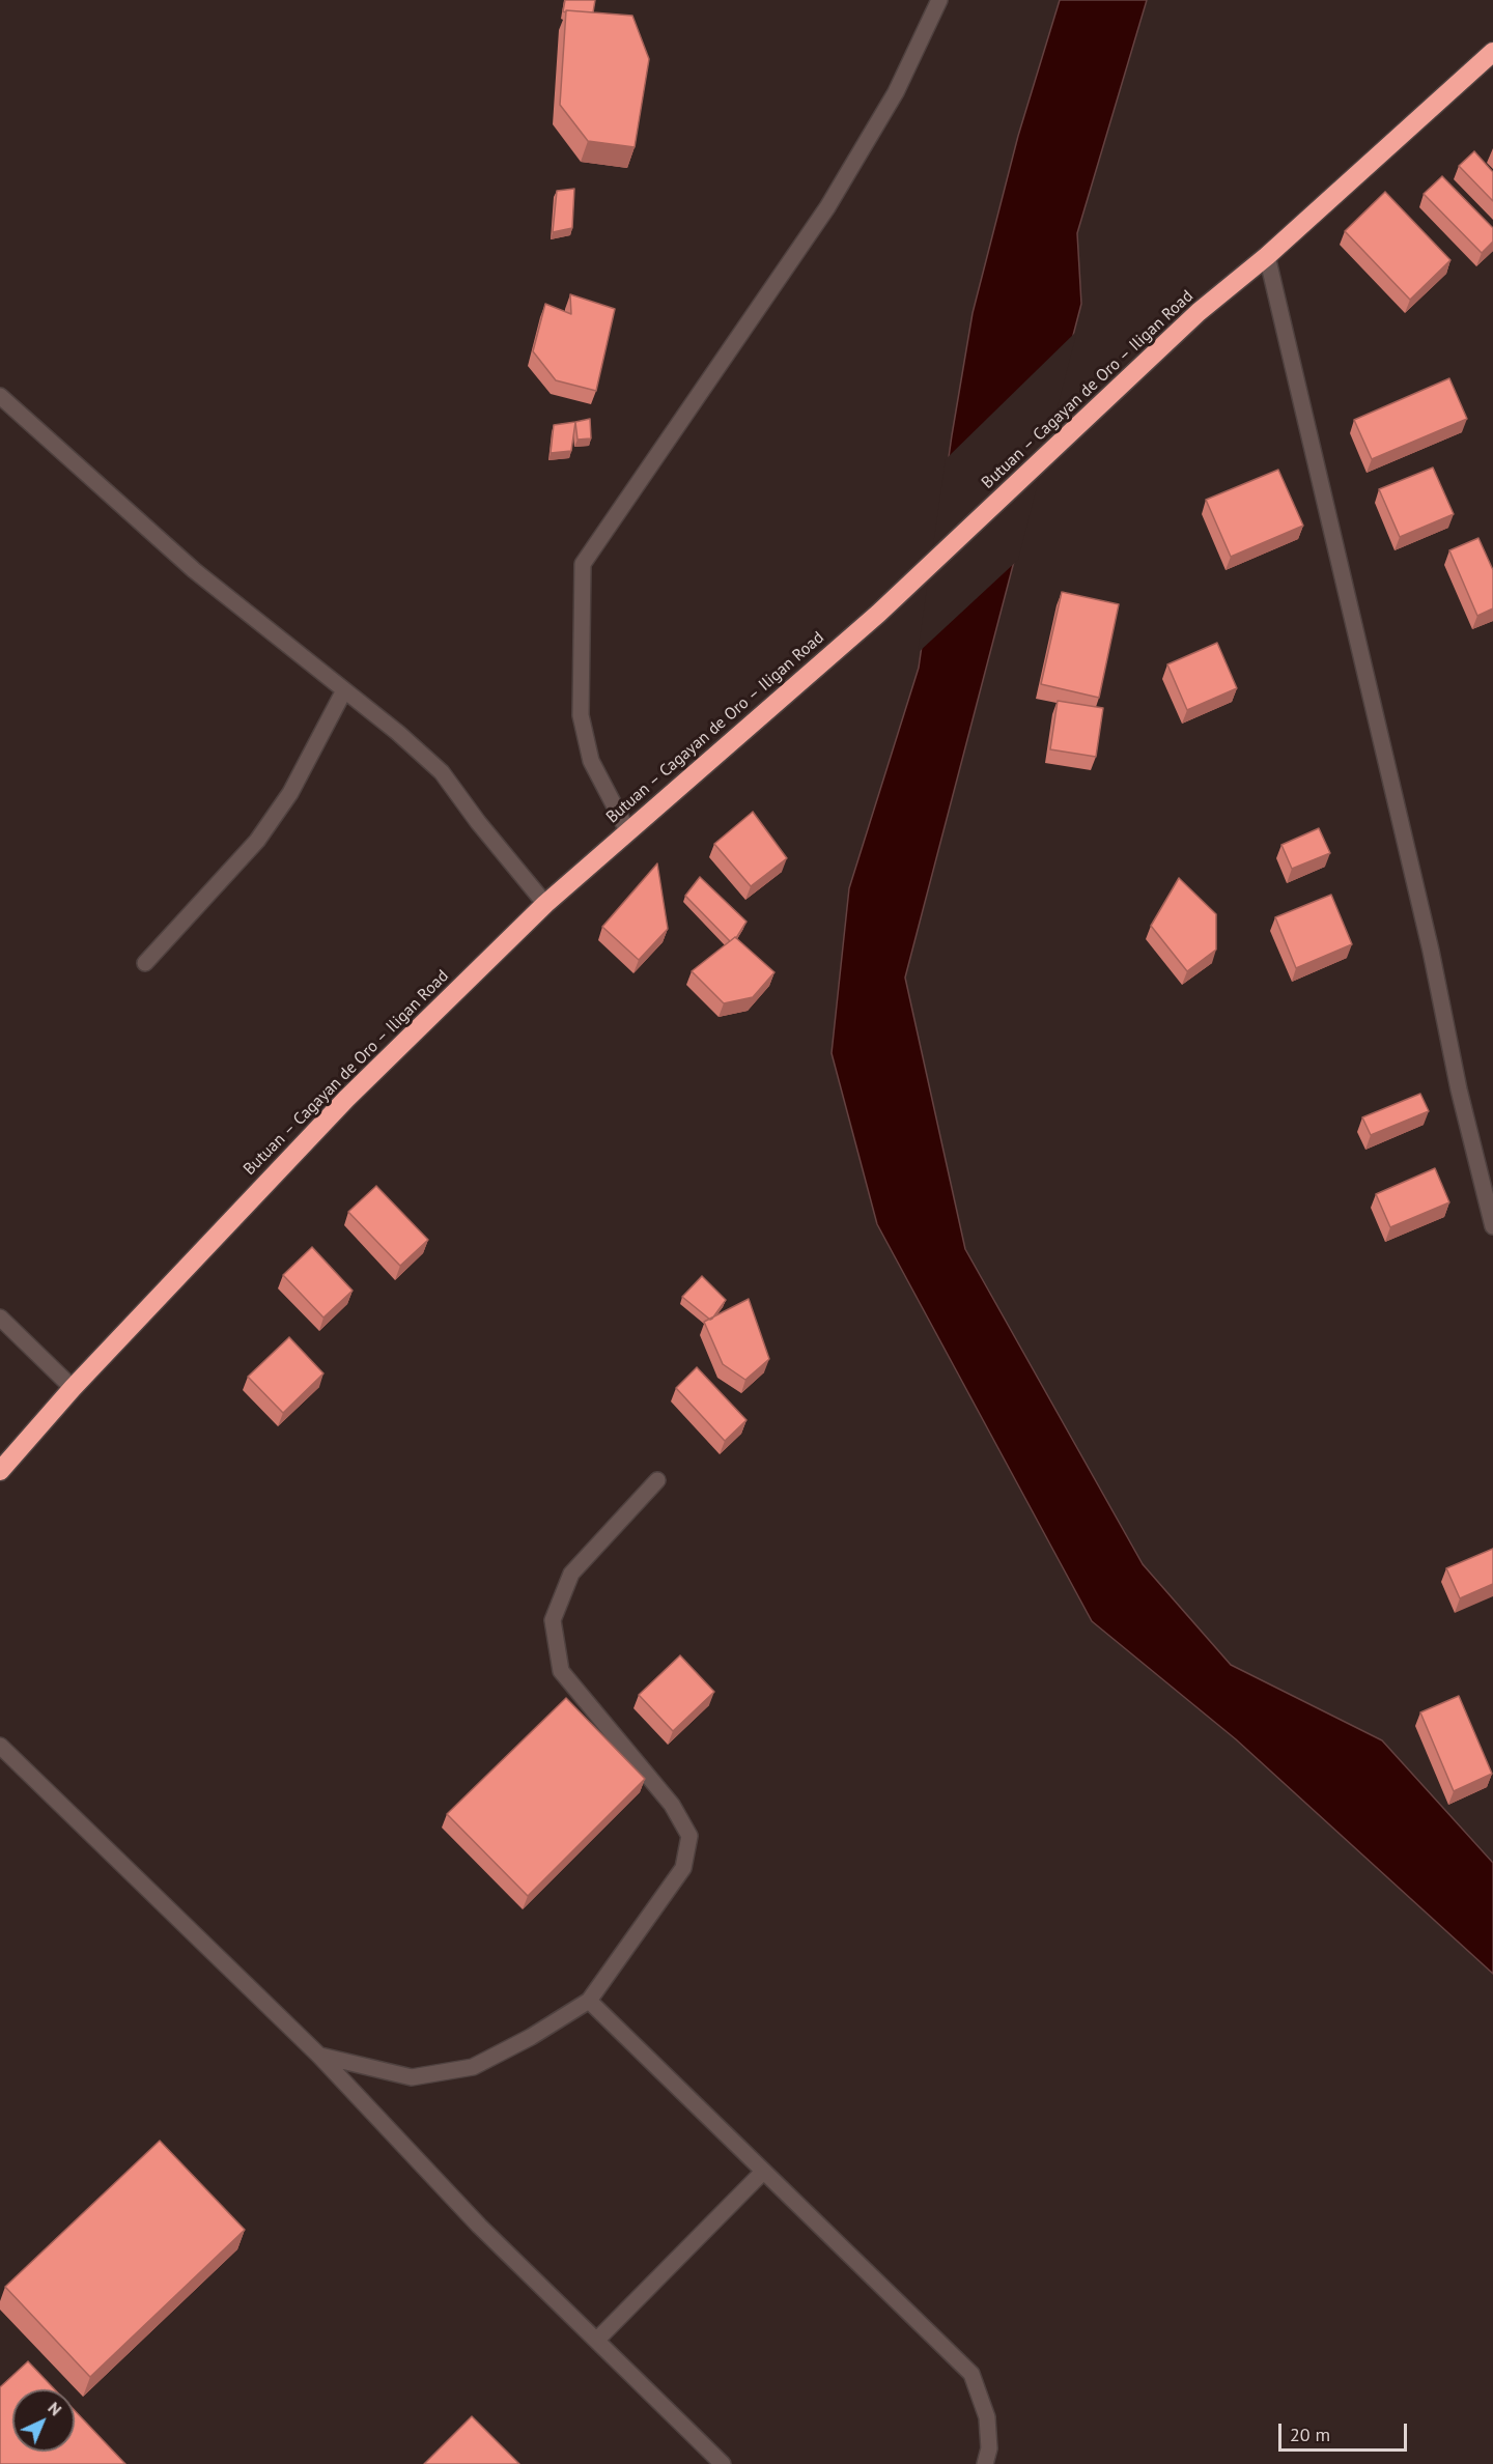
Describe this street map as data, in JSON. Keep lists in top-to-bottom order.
{
  "streets": {
    "highway": ["Butuan – Cagayan de Oro – Iligan Road"]
  },
  "scale_bar": "20 m",
  "north": "top right"
}
